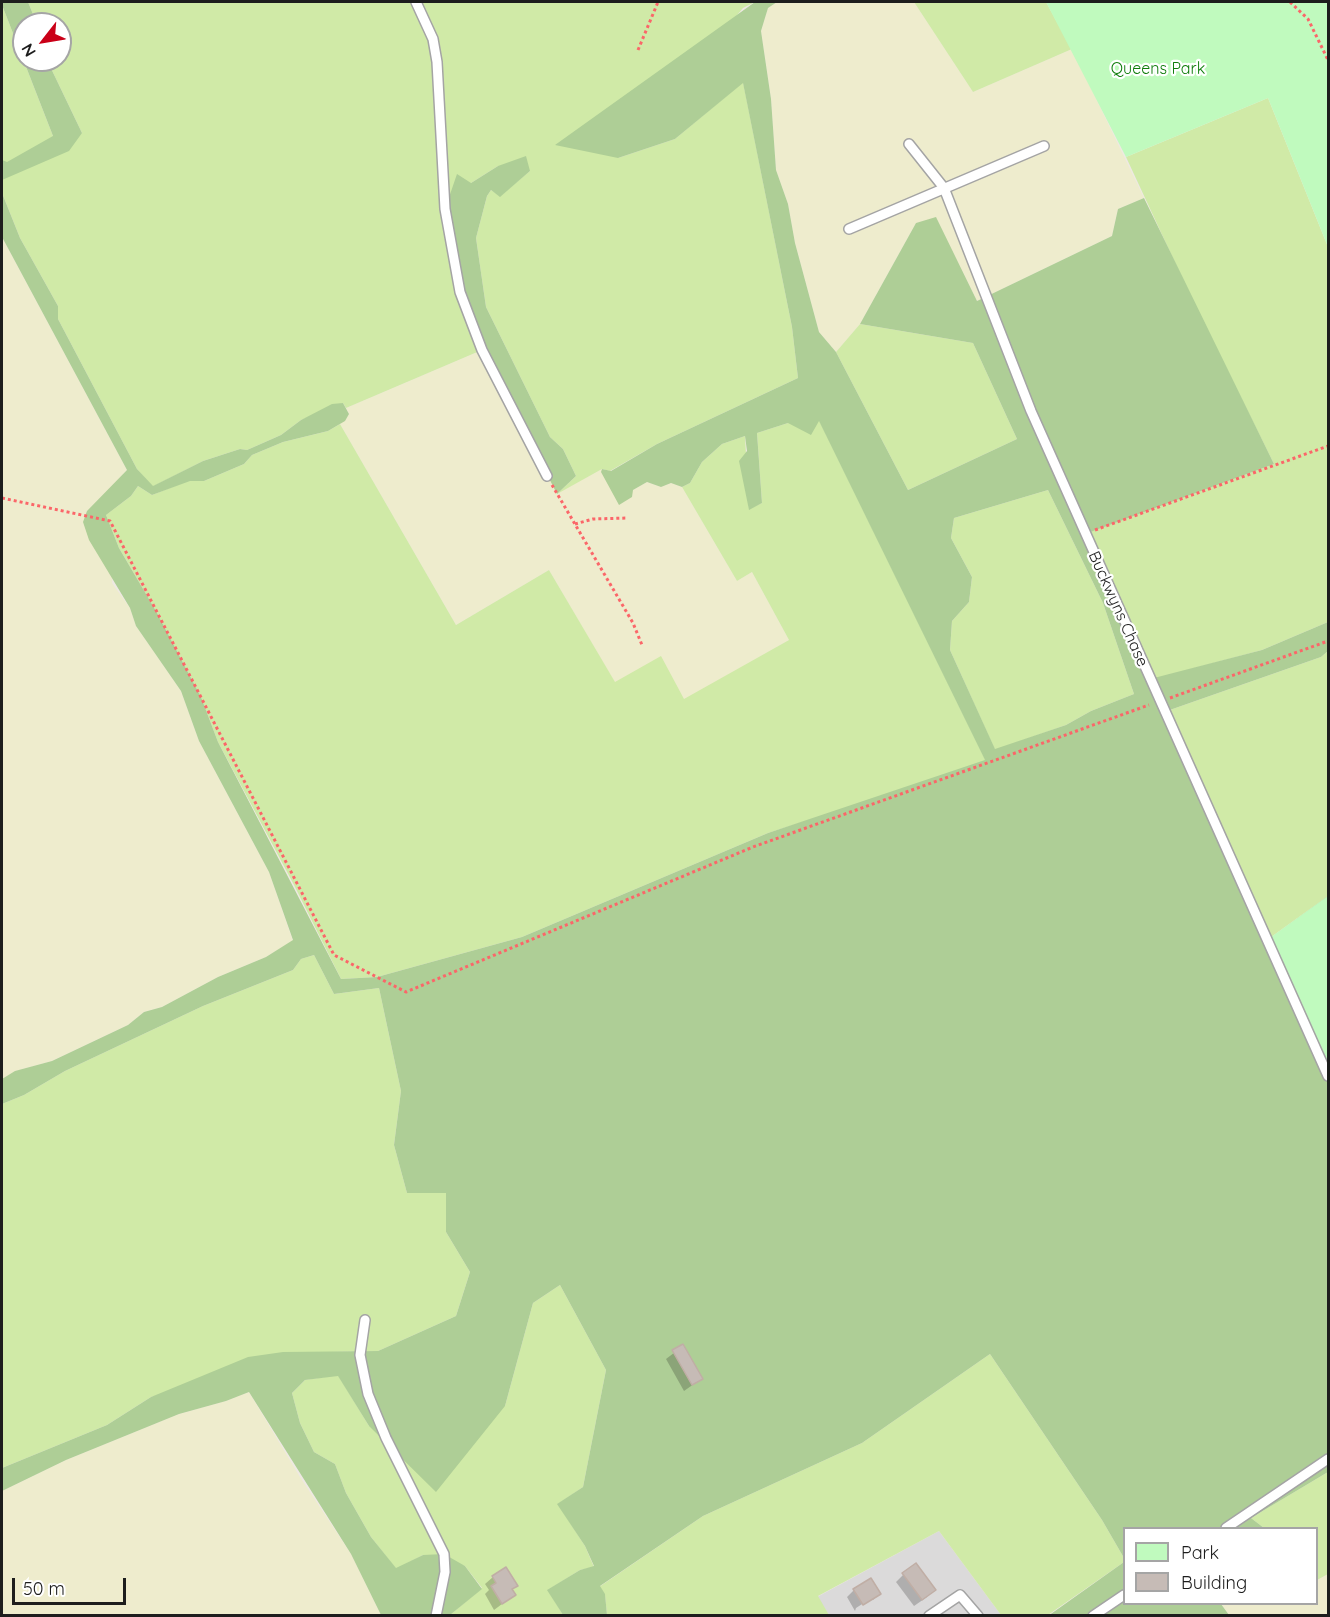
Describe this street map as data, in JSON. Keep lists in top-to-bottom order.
{
  "streets": {
    "lane": ["Buckwyns Chase"]
  },
  "parks": ["Queens Park"],
  "legend": ["Park", "Building"],
  "scale_bar": "50 m",
  "north": "bottom left"
}
